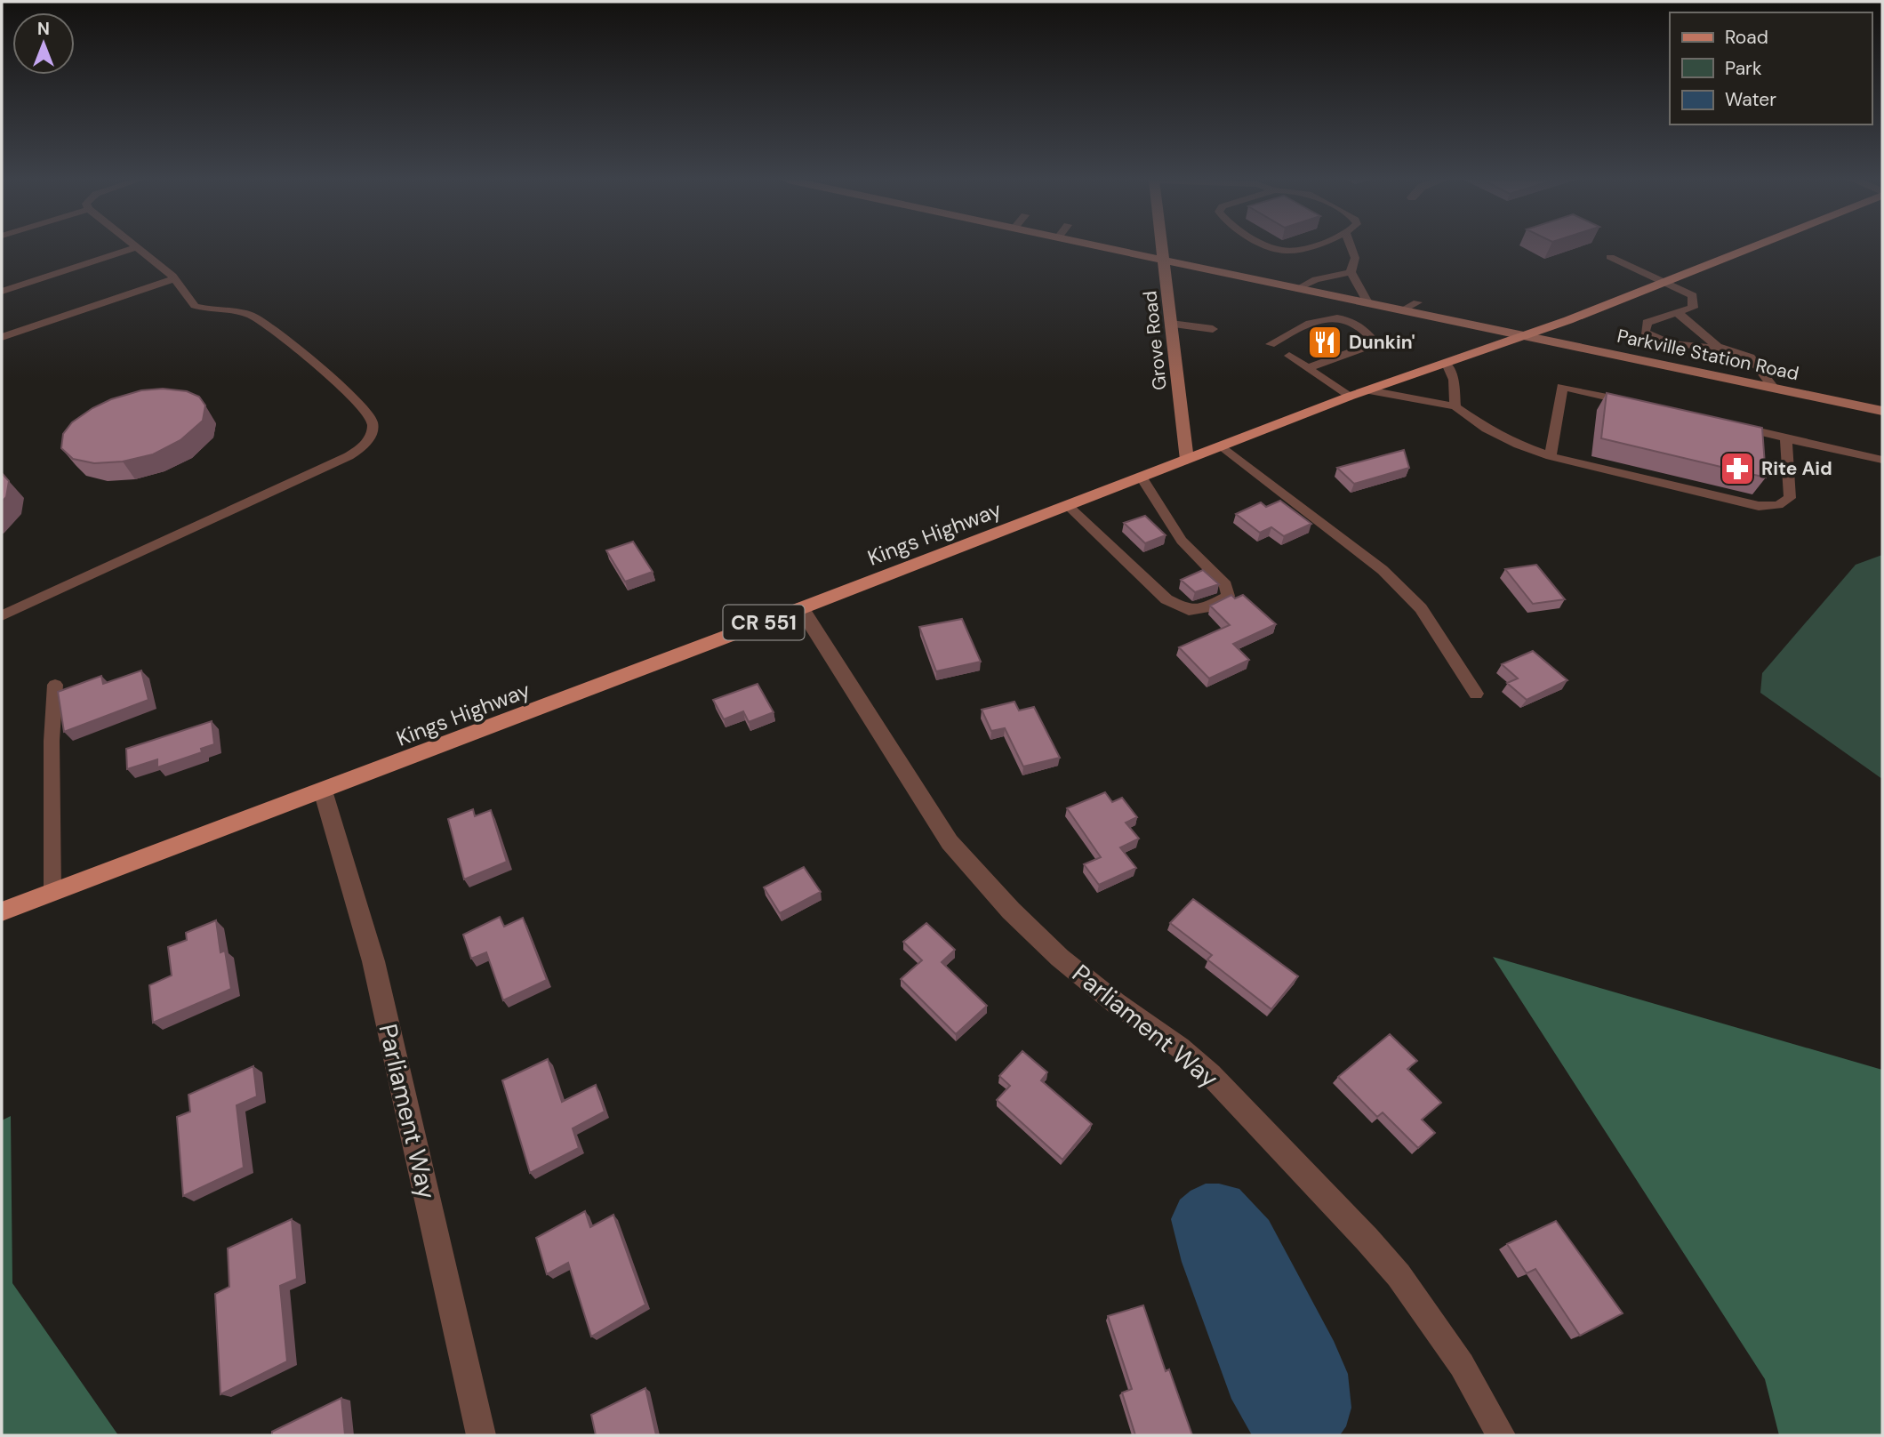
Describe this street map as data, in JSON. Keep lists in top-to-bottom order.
{
  "streets": {
    "main road": [
      "Grove Road",
      "Parkville Station Road",
      "Kings Highway",
      "CR 551"
    ],
    "street": ["Parliament Way"]
  },
  "crossings": [
    ["Grove Road", "Parkville Station Road"],
    ["Grove Road", "Kings Highway"],
    ["Parkville Station Road", "Kings Highway"],
    ["Kings Highway", "Parliament Way"]
  ],
  "places": {
    "restaurant": ["Dunkin'"],
    "pharmacy": ["Rite Aid"]
  },
  "legend": ["Road", "Park", "Water"],
  "north": "top"
}
